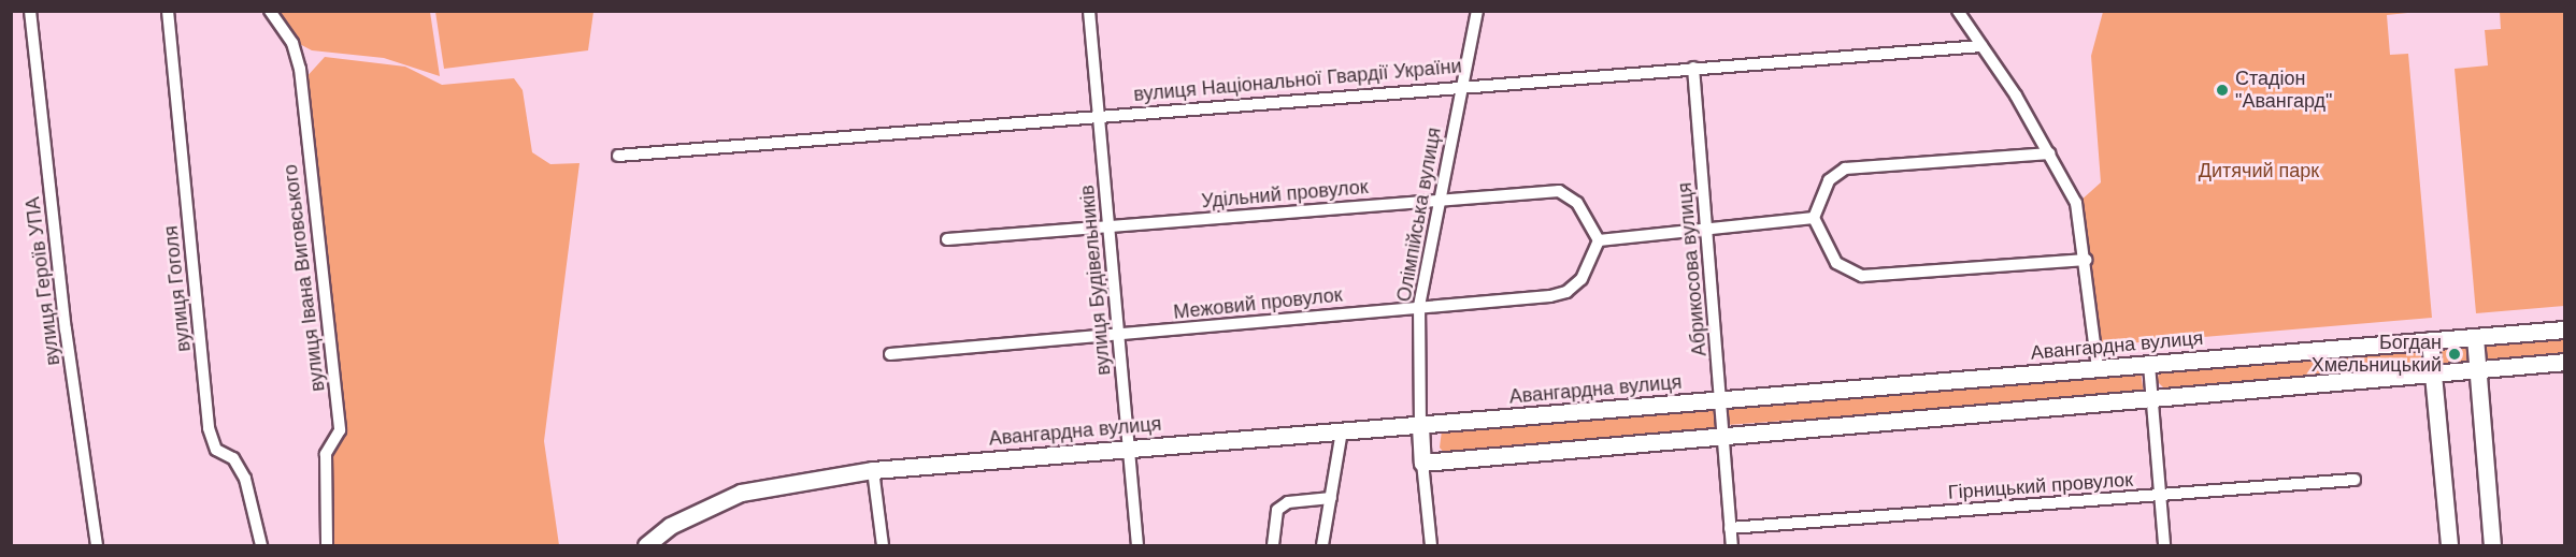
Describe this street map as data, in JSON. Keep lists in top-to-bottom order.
{
  "streets": {
    "street": [
      "вулиця Національної Гвардії України",
      "Удільний провулок",
      "Олімпійська вулиця",
      "Абрикосова вулиця",
      "вулиця Івана Виговського",
      "вулиця Будівельників",
      "вулиця Героїв УПА",
      "вулиця Гоголя",
      "Межовий провулок",
      "Авангардна вулиця",
      "Гірницький провулок"
    ]
  },
  "crossings": [
    ["вулиця Національної Гвардії України", "Олімпійська вулиця"],
    ["вулиця Національної Гвардії України", "Абрикосова вулиця"],
    ["вулиця Національної Гвардії України", "вулиця Будівельників"],
    ["Удільний провулок", "Олімпійська вулиця"],
    ["Удільний провулок", "вулиця Будівельників"],
    ["Удільний провулок", "Межовий провулок"],
    ["Олімпійська вулиця", "Межовий провулок"],
    ["Олімпійська вулиця", "Авангардна вулиця"],
    ["Абрикосова вулиця", "Авангардна вулиця"],
    ["Абрикосова вулиця", "Гірницький провулок"],
    ["вулиця Будівельників", "Межовий провулок"],
    ["вулиця Будівельників", "Авангардна вулиця"]
  ],
  "parks": ["Дитячий парк"],
  "places": ["Стадіон \"Авангард\"", "Богдан Хмельницький"]
}
